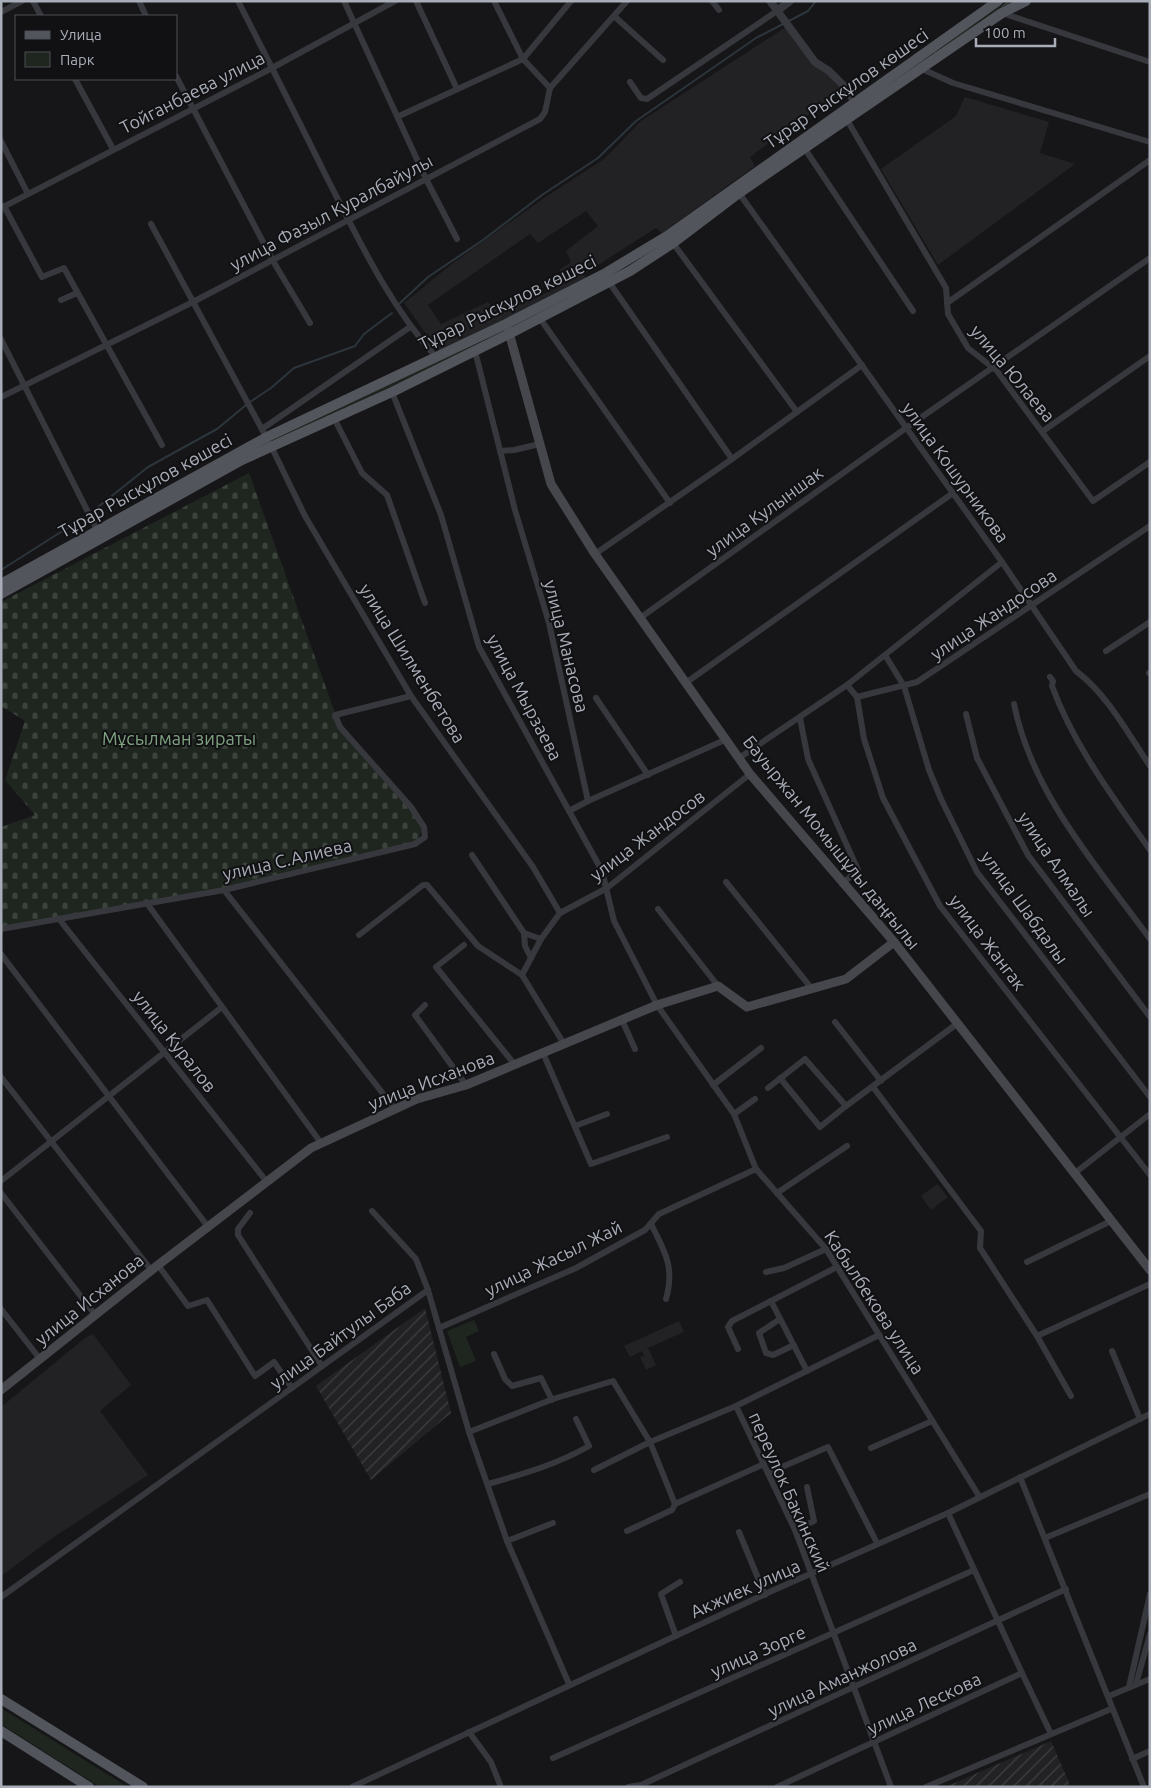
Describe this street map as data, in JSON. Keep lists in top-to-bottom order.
{
  "streets": {
    "main road": ["Тұрар Рыскұлов көшесі", "Бауыржан Момышұлы даңғылы", "улица Исханова"],
    "street": [
      "Тойганбаева улица",
      "улица Фазыл Куралбайулы",
      "улица Юлаева",
      "улица Кошурникова",
      "улица Кулыншак",
      "улица Жандосова",
      "улица Манасова",
      "улица Шилменбетова",
      "улица Мырзаева",
      "улица Жандосов",
      "улица С.Алиева",
      "улица Алмалы",
      "улица Шабдалы",
      "улица Жангак",
      "улица Куралов",
      "улица Жасыл Жай",
      "Кабылбекова улица",
      "улица Байтулы Баба",
      "переулок Бакинский",
      "Акжиек улица",
      "улица Зорге",
      "улица Аманжолова",
      "улица Лескова"
    ]
  },
  "crossings": [
    ["Тұрар Рыскұлов көшесі", "улица Юлаева"],
    ["Тұрар Рыскұлов көшесі", "улица Кошурникова"],
    ["Тұрар Рыскұлов көшесі", "улица Манасова"],
    ["Тұрар Рыскұлов көшесі", "улица Шилменбетова"],
    ["Тұрар Рыскұлов көшесі", "улица Мырзаева"],
    ["Тұрар Рыскұлов көшесі", "Бауыржан Момышұлы даңғылы"],
    ["улица Фазыл Куралбайулы", "улица Шилменбетова"],
    ["улица Юлаева", "улица Кулыншак"],
    ["улица Кошурникова", "улица Кулыншак"],
    ["улица Кошурникова", "улица Жандосова"],
    ["улица Кулыншак", "Бауыржан Момышұлы даңғылы"],
    ["улица Жандосова", "Бауыржан Момышұлы даңғылы"],
    ["улица Жандосова", "улица Шабдалы"],
    ["улица Жандосова", "улица Жангак"],
    ["улица Шилменбетова", "улица Жандосов"],
    ["улица Шилменбетова", "улица С.Алиева"],
    ["улица Мырзаева", "улица Жандосов"],
    ["улица Мырзаева", "улица Исханова"],
    ["улица Мырзаева", "Кабылбекова улица"],
    ["улица Жандосов", "Бауыржан Момышұлы даңғылы"],
    ["улица С.Алиева", "улица Куралов"],
    ["улица Куралов", "улица Исханова"],
    ["улица Исханова", "Кабылбекова улица"],
    ["улица Жасыл Жай", "Кабылбекова улица"],
    ["улица Жасыл Жай", "улица Байтулы Баба"],
    ["Кабылбекова улица", "Акжиек улица"],
    ["улица Байтулы Баба", "Акжиек улица"],
    ["переулок Бакинский", "Акжиек улица"],
    ["переулок Бакинский", "улица Зорге"],
    ["переулок Бакинский", "улица Аманжолова"],
    ["переулок Бакинский", "улица Лескова"]
  ],
  "parks": ["Мұсылман зираты"],
  "legend": ["Улица", "Парк"],
  "scale_bar": "100 m"
}
